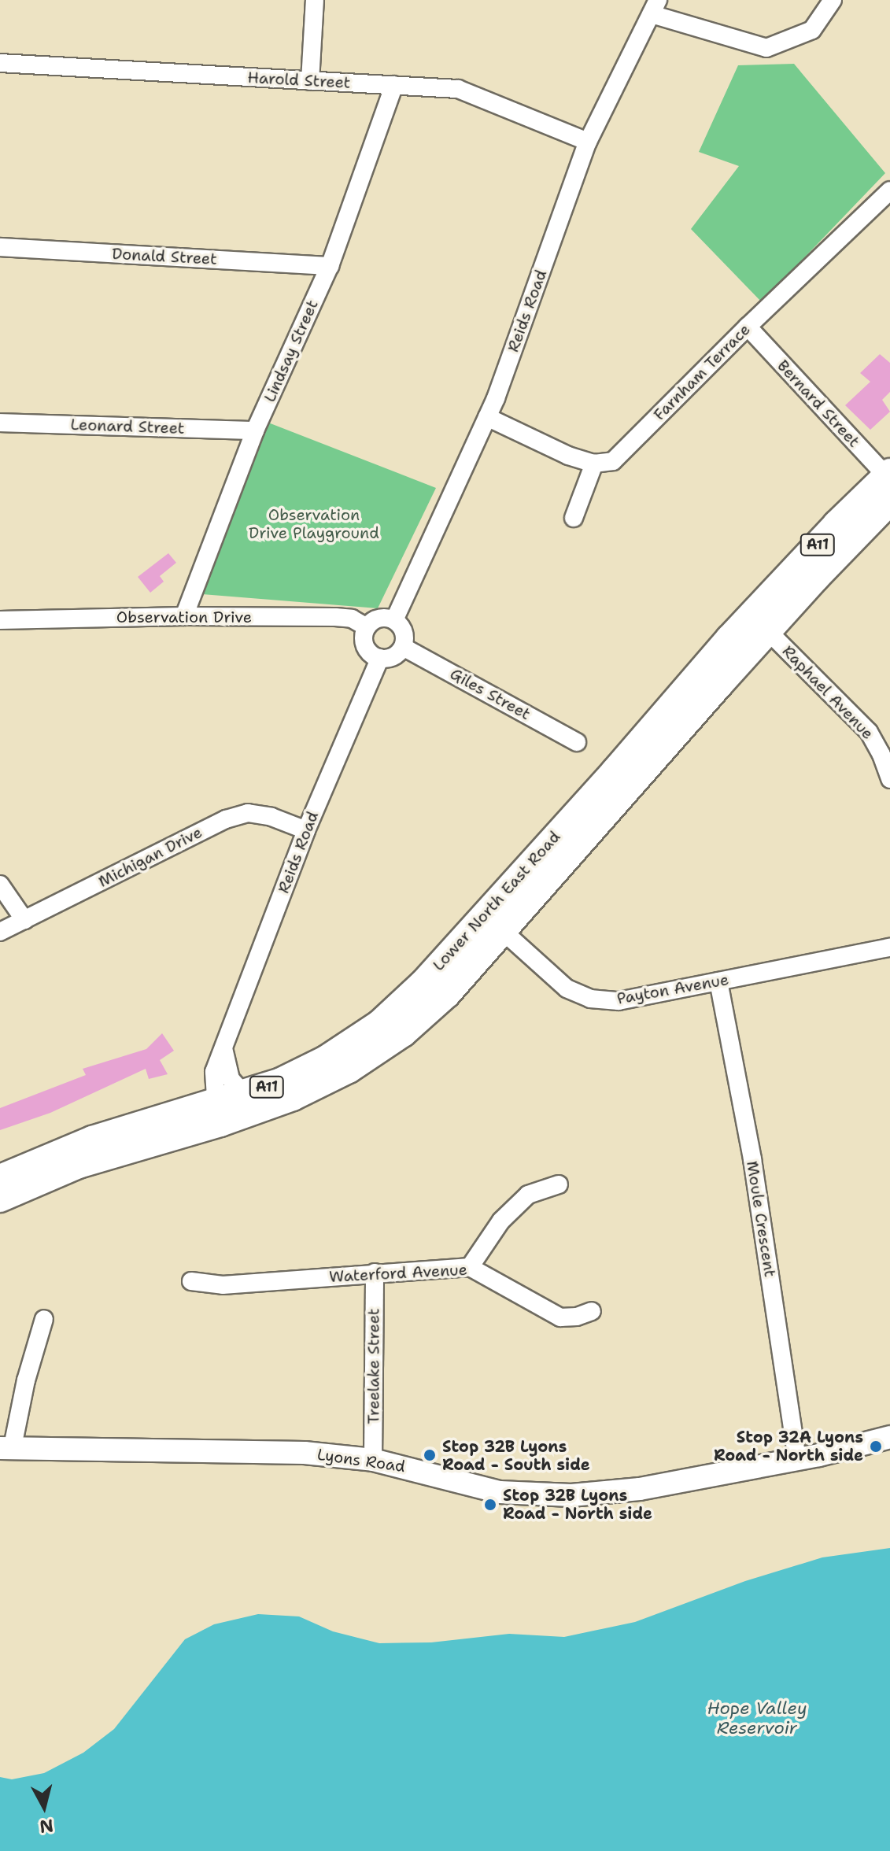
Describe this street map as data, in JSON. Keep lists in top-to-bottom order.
{
  "streets": {
    "main road": ["A11", "Lower North East Road"],
    "street": [
      "Harold Street",
      "Donald Street",
      "Reids Road",
      "Lindsay Street",
      "Farnham Terrace",
      "Bernard Street",
      "Leonard Street",
      "Observation Drive",
      "Raphael Avenue",
      "Giles Street",
      "Michigan Drive",
      "Payton Avenue",
      "Moule Crescent",
      "Waterford Avenue",
      "Treelake Street",
      "Lyons Road"
    ]
  },
  "crossings": [
    ["Harold Street", "Reids Road"],
    ["Harold Street", "Lindsay Street"],
    ["Donald Street", "Lindsay Street"],
    ["Reids Road", "Observation Drive"],
    ["Reids Road", "Giles Street"],
    ["Reids Road", "Michigan Drive"],
    ["Reids Road", "Lower North East Road"],
    ["Lindsay Street", "Leonard Street"],
    ["Lindsay Street", "Observation Drive"],
    ["Farnham Terrace", "Bernard Street"],
    ["Bernard Street", "Lower North East Road"],
    ["Observation Drive", "Giles Street"],
    ["Raphael Avenue", "Lower North East Road"],
    ["Lower North East Road", "Payton Avenue"],
    ["Payton Avenue", "Moule Crescent"],
    ["Moule Crescent", "Lyons Road"],
    ["Waterford Avenue", "Treelake Street"],
    ["Treelake Street", "Lyons Road"]
  ],
  "water": ["Hope Valley Reservoir"],
  "parks": ["Observation Drive Playground"],
  "places": ["Stop 32A Lyons Road - North side", "Stop 32B Lyons Road - South side", "Stop 32B Lyons Road - North side"],
  "north": "bottom"
}
